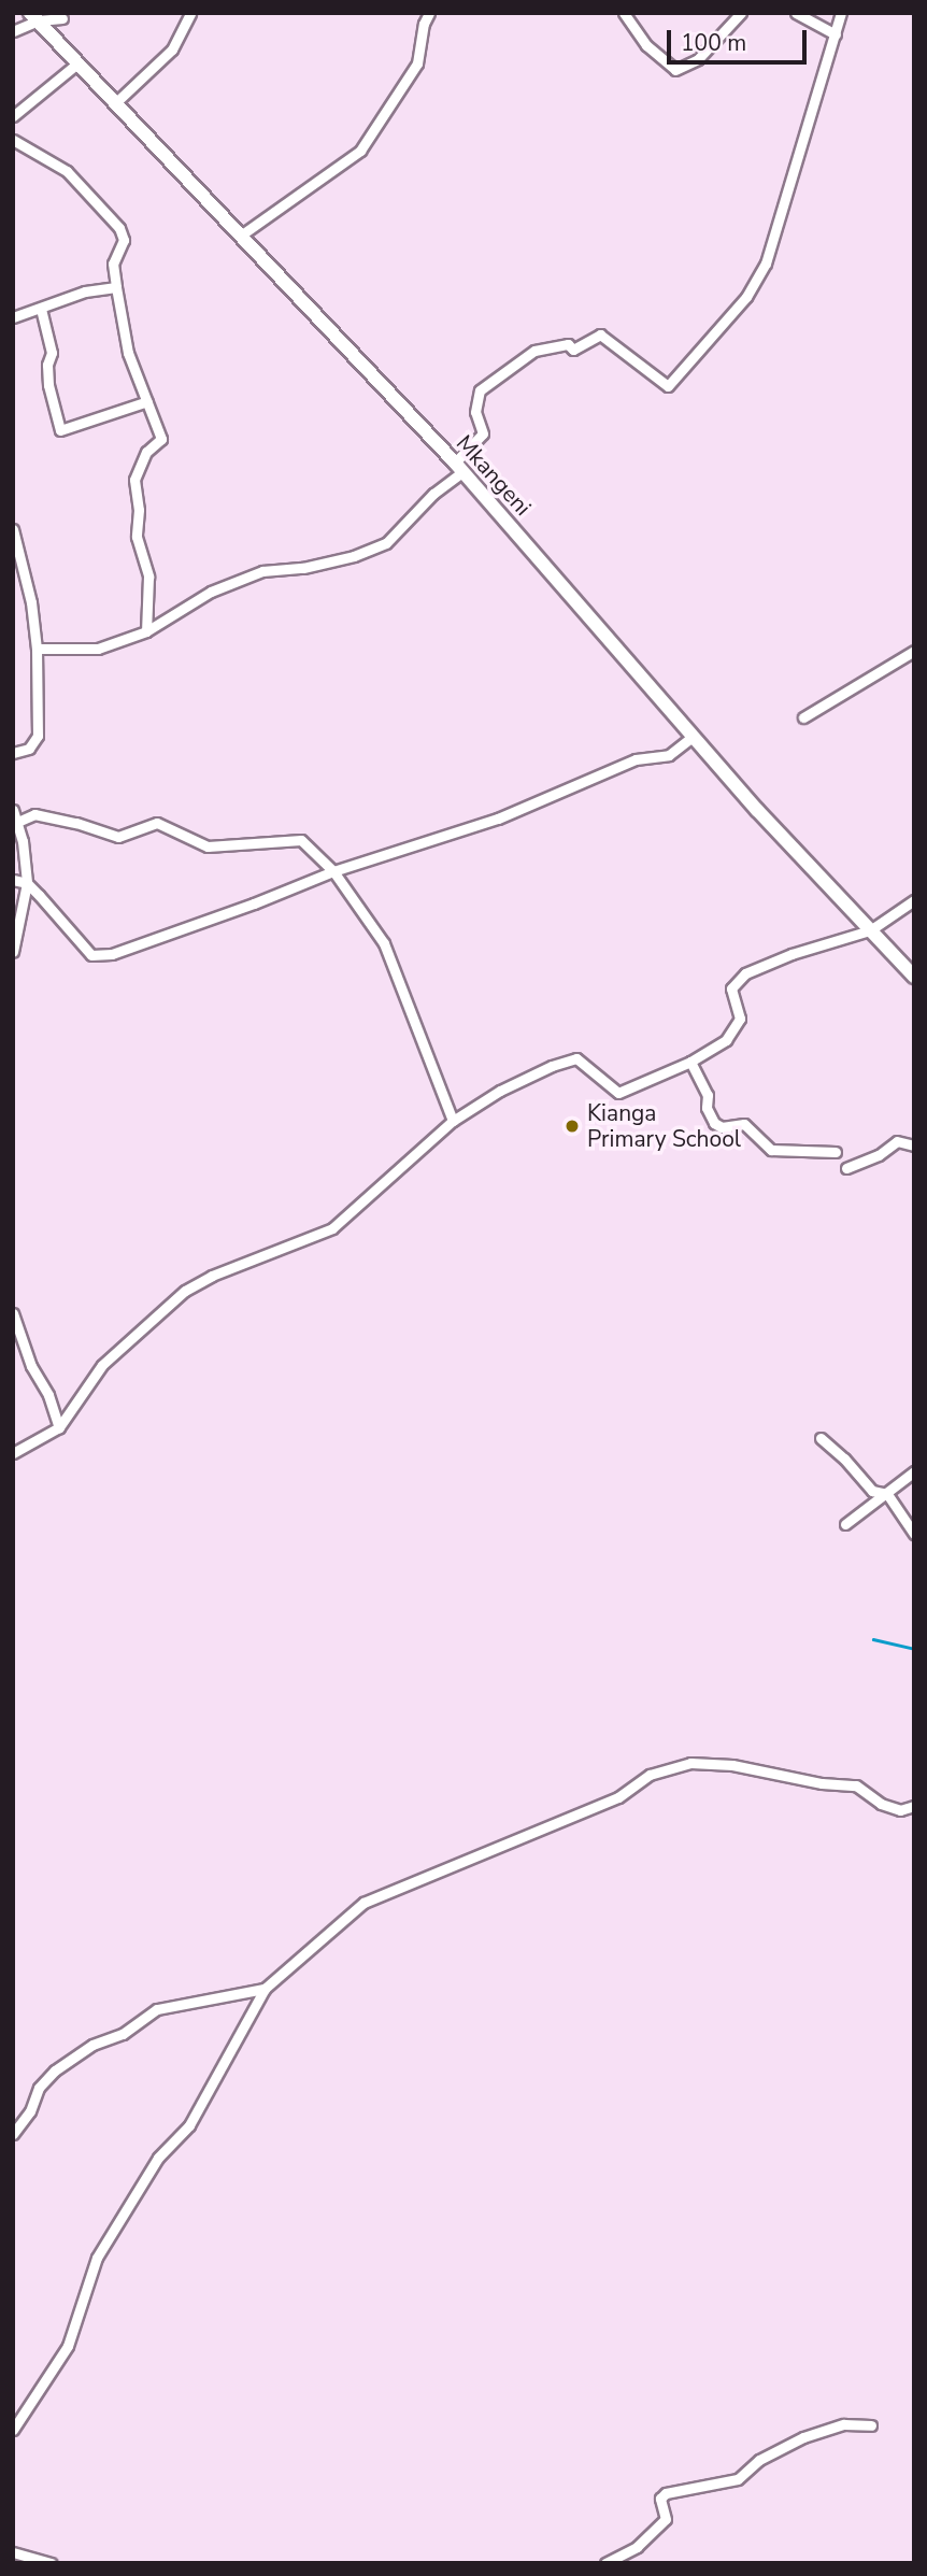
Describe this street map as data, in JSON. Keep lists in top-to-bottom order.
{
  "streets": {
    "street": ["Mkangeni"]
  },
  "places": ["Kianga Primary School"],
  "scale_bar": "100 m"
}
